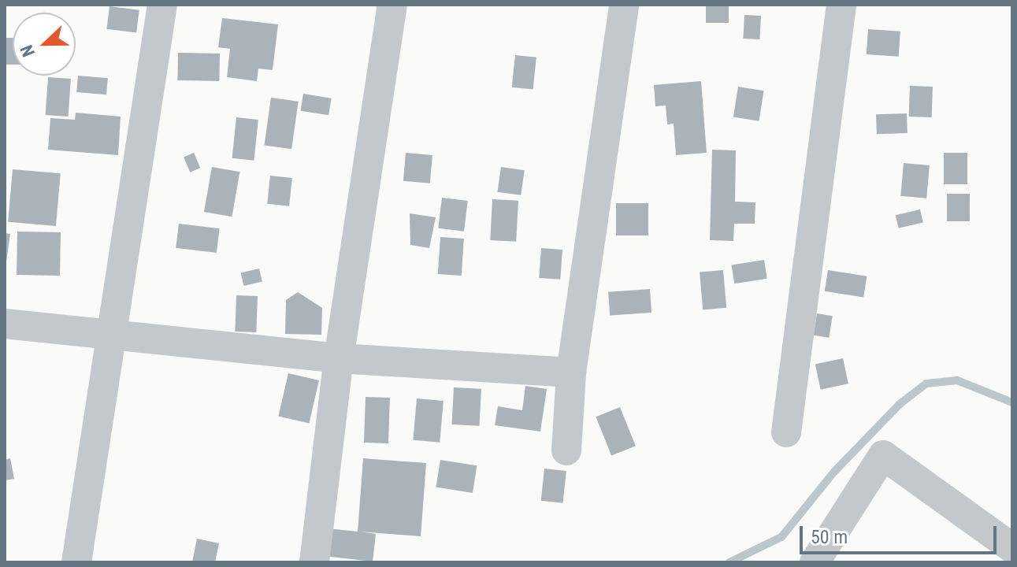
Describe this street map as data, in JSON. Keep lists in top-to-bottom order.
{
  "scale_bar": "50 m",
  "north": "left"
}
